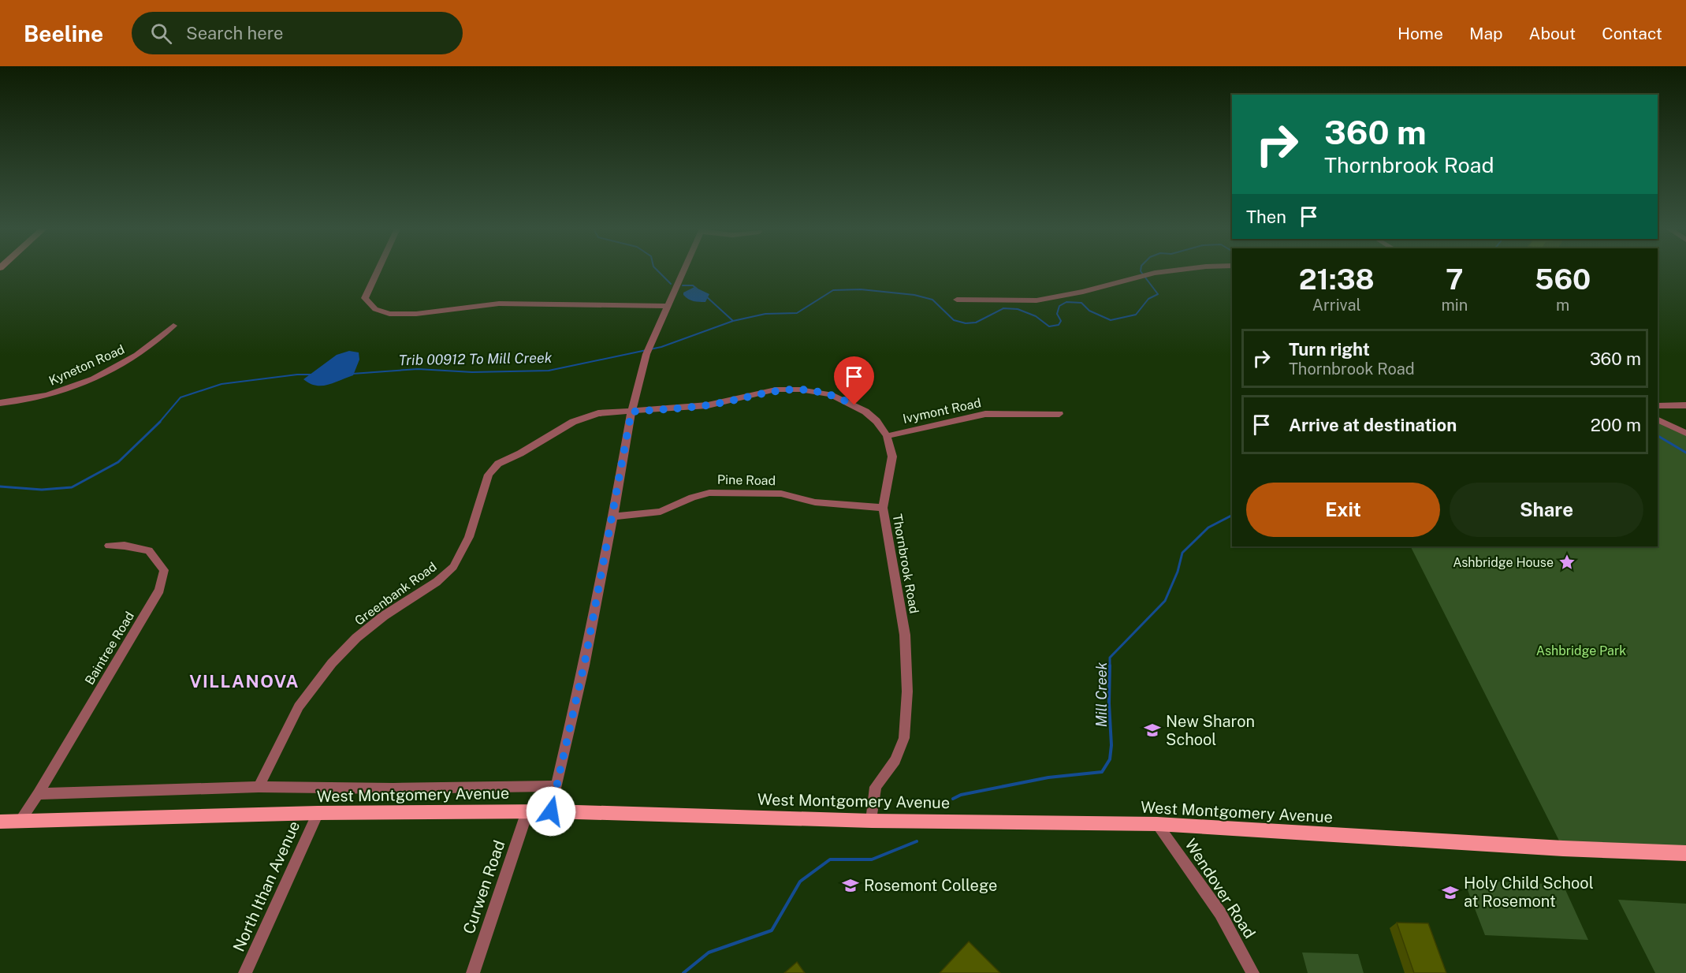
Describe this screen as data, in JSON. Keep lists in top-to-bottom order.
{
  "streets": {
    "main road": ["West Montgomery Avenue"],
    "street": [
      "Kyneton Road",
      "Ivymont Road",
      "Pine Road",
      "Thornbrook Road",
      "Greenbank Road",
      "Baintree Road",
      "North Ithan Avenue",
      "Curwen Road",
      "Wendover Road"
    ]
  },
  "crossings": [
    ["Ivymont Road", "Thornbrook Road"],
    ["Pine Road", "Thornbrook Road"],
    ["Thornbrook Road", "Greenbank Road"],
    ["Thornbrook Road", "West Montgomery Avenue"],
    ["Greenbank Road", "West Montgomery Avenue"],
    ["Baintree Road", "West Montgomery Avenue"],
    ["West Montgomery Avenue", "North Ithan Avenue"],
    ["West Montgomery Avenue", "Curwen Road"],
    ["West Montgomery Avenue", "Wendover Road"]
  ],
  "districts": ["VILLANOVA"],
  "water": ["Trib 00912 To Mill Creek", "Mill Creek"],
  "parks": ["Ashbridge Park"],
  "places": {
    "place": ["Ashbridge House"],
    "school or university": ["New Sharon School", "Rosemont College", "Holy Child School at Rosemont"]
  },
  "page": {
    "header": "Beeline",
    "search": "Search here",
    "nav": [
      "Home",
      "Map",
      "About",
      "Contact"
    ],
    "turn": ["360 m", "Thornbrook Road"],
    "then": "Then",
    "eta": [
      "21:38",
      "Arrival",
      "7",
      "min",
      "560",
      "m"
    ],
    "list": [
      {
        "name": "Turn right",
        "note": "Thornbrook Road",
        "value": "360 m"
      },
      {
        "name": "Arrive at destination",
        "value": "200 m"
      }
    ],
    "buttons": ["Exit", "Share"]
  }
}
